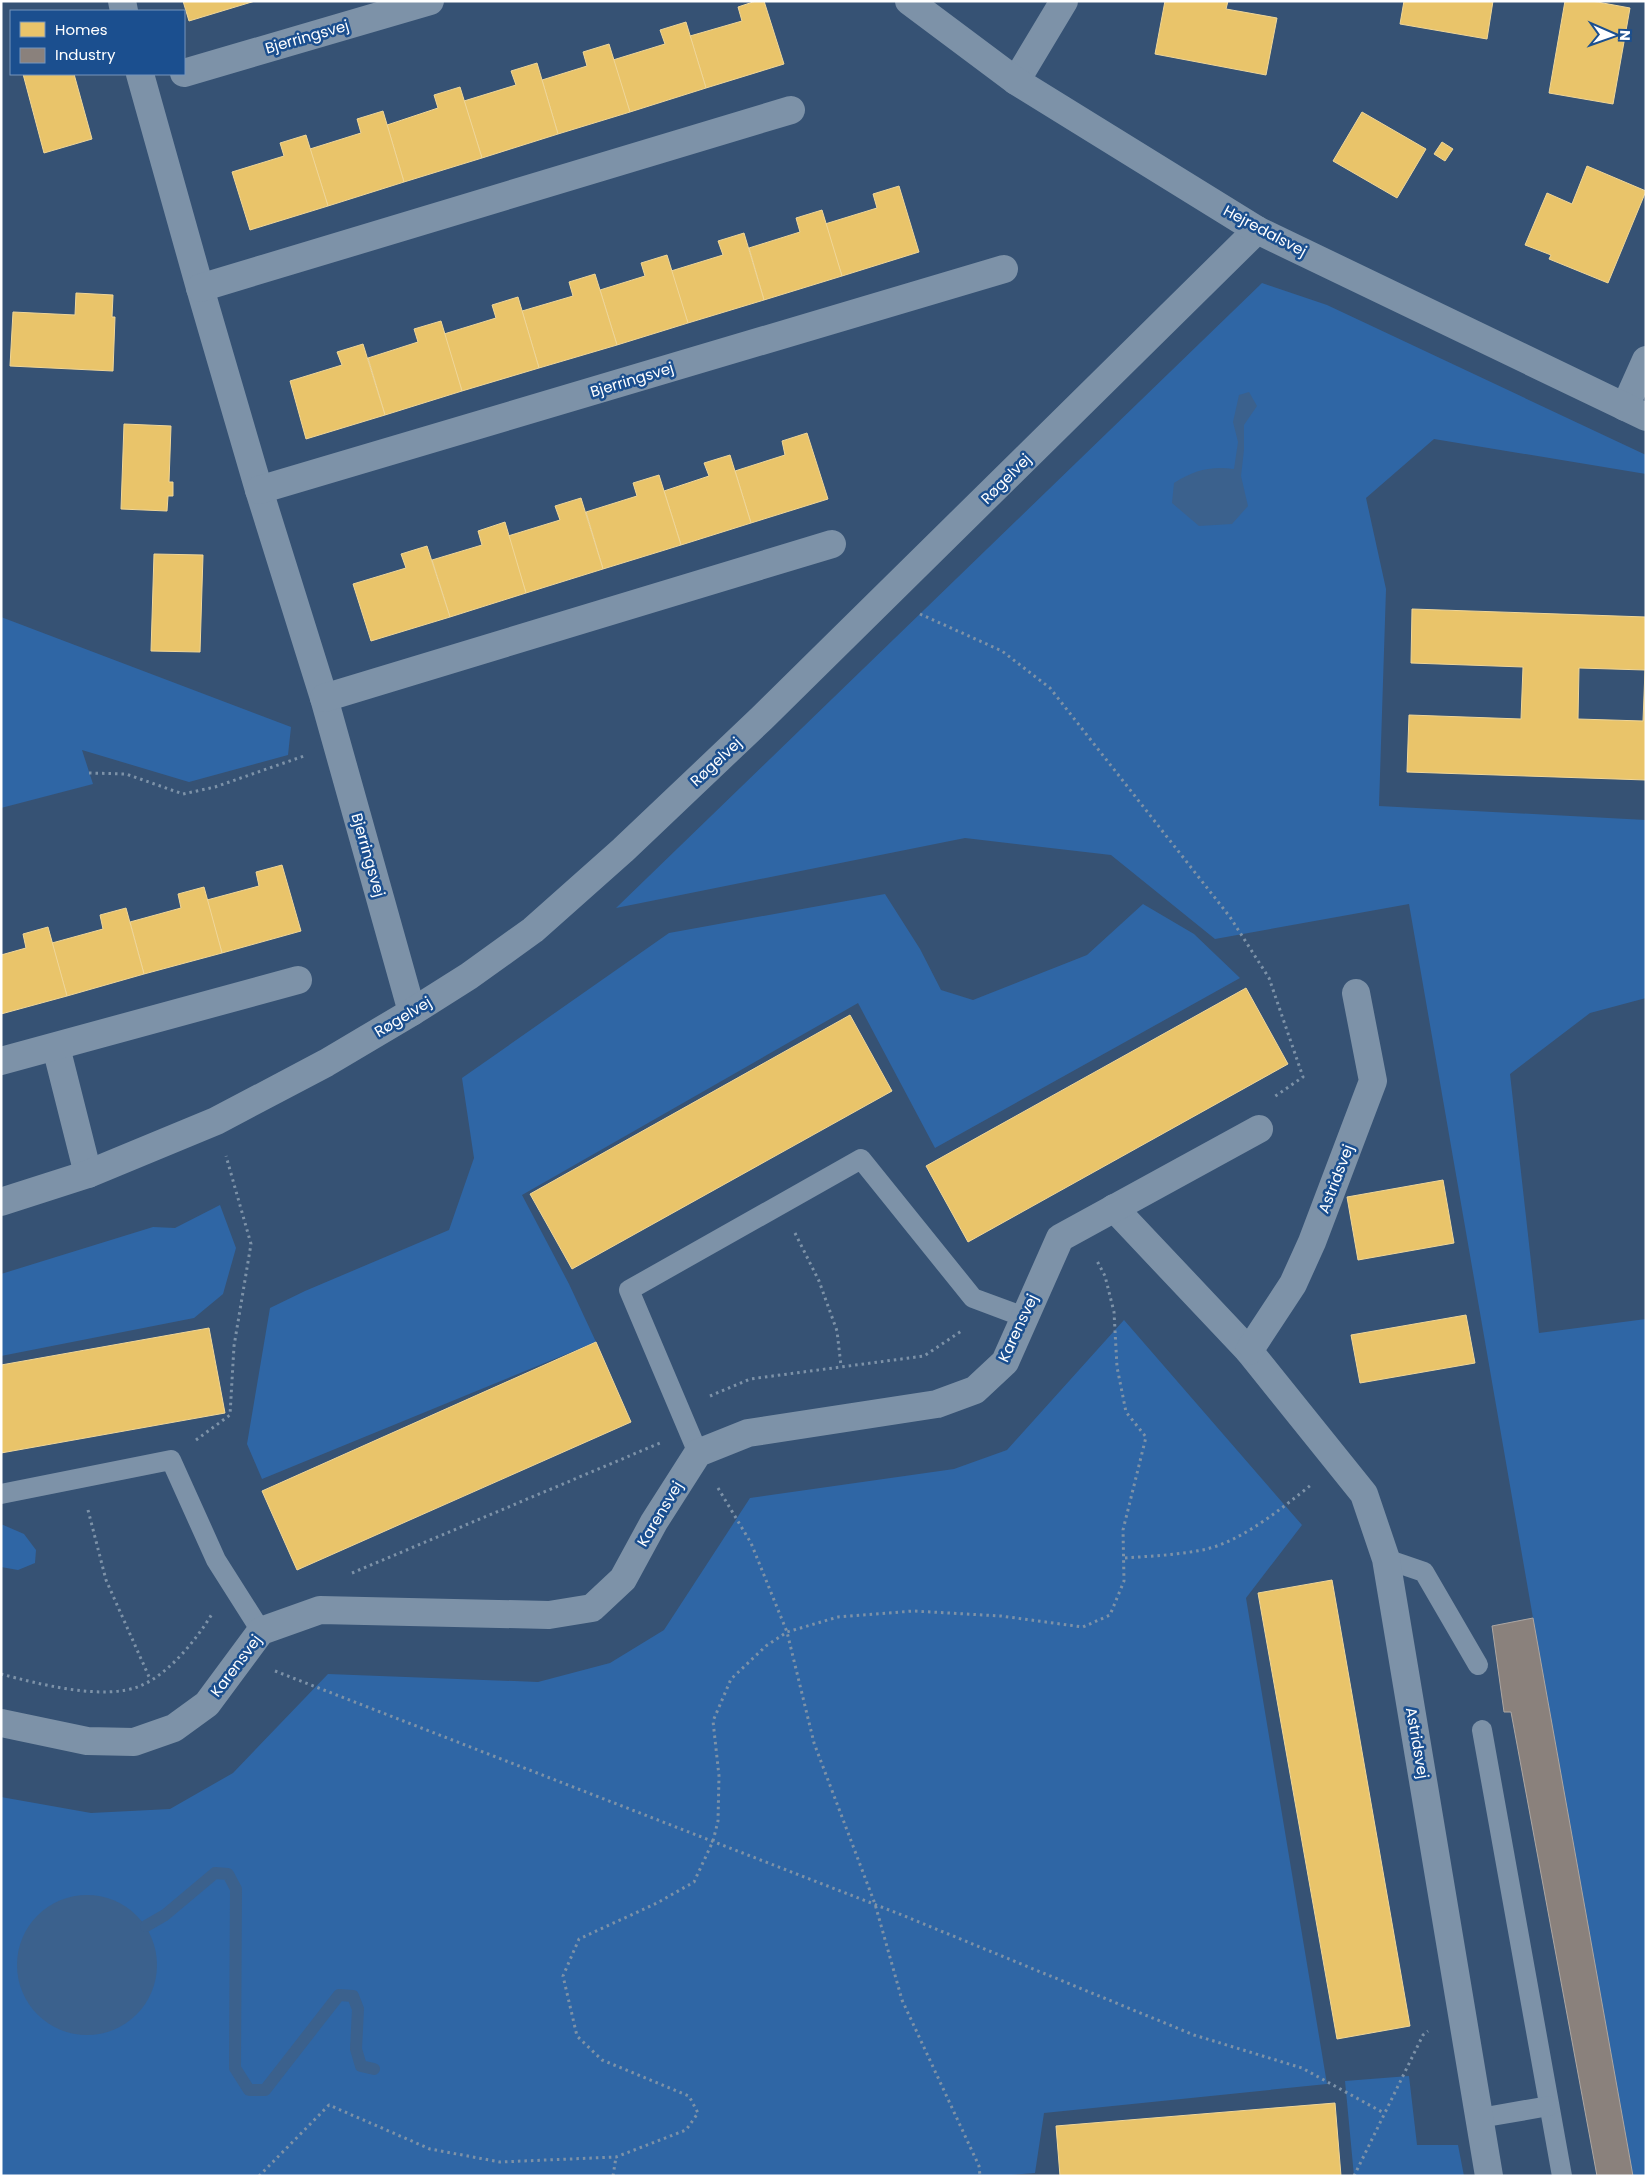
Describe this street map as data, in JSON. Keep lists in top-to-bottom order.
{
  "streets": {
    "street": [
      "Bjerringsvej",
      "Hejredalsvej",
      "Røgelvej",
      "Astridsvej",
      "Karensvej"
    ]
  },
  "crossings": [
    ["Bjerringsvej", "Røgelvej"],
    ["Hejredalsvej", "Røgelvej"],
    ["Astridsvej", "Karensvej"]
  ],
  "legend": ["Homes", "Industry"],
  "north": "right"
}
